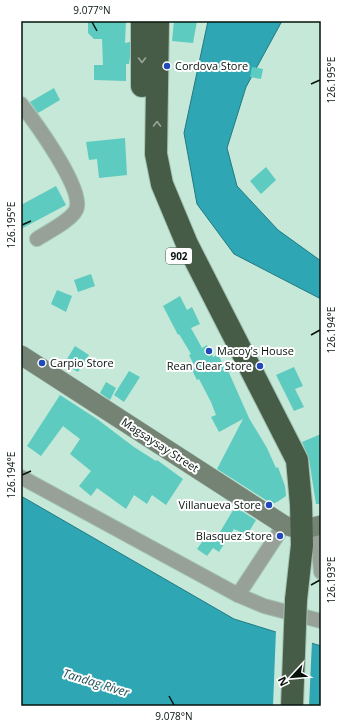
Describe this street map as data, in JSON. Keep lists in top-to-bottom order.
{
  "streets": {
    "highway": ["902"],
    "main road": ["Magsaysay Street"]
  },
  "crossings": [
    ["902", "Magsaysay Street"]
  ],
  "water": ["Tandag River"],
  "places": [
    "Cordova Store",
    "Macoy's House",
    "Carpio Store",
    "Rean Clear Store",
    "Villanueva Store",
    "Blasquez Store"
  ],
  "north": "bottom left",
  "coordinates": [
    "9.077°N",
    "126.195°E",
    "126.194°E",
    "126.193°E",
    "9.078°N"
  ]
}
